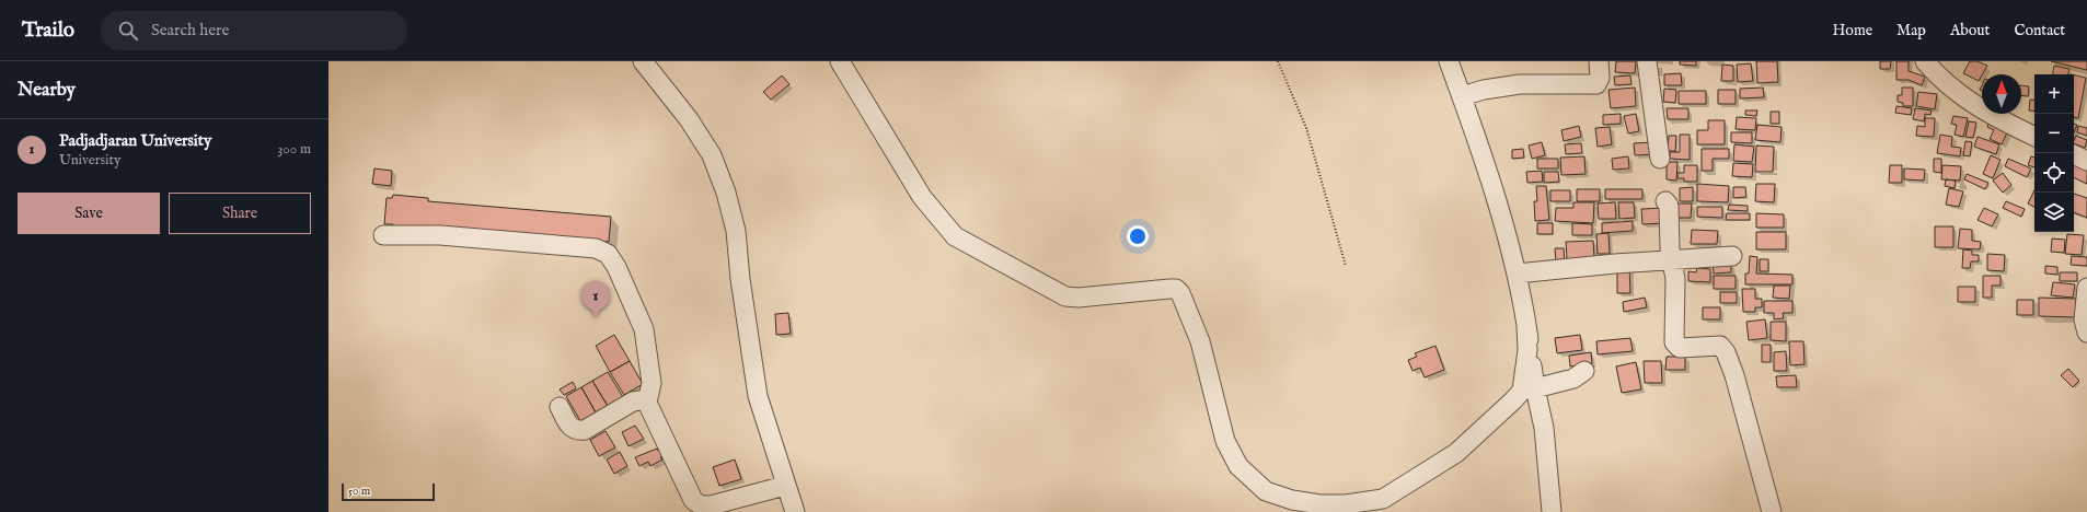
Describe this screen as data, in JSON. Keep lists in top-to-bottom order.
{
  "scale_bar": "50 m",
  "north": "top",
  "page": {
    "header": "Trailo",
    "search": "Search here",
    "nav": [
      "Home",
      "Map",
      "About",
      "Contact"
    ],
    "heading": "Nearby",
    "map_buttons": ["+", "−"],
    "list": [
      {
        "mark": "1",
        "name": "Padjadjaran University",
        "note": "University",
        "value": "300 m"
      }
    ],
    "buttons": ["Save", "Share"],
    "pins": "1",
    "scale": "50 m"
  }
}
